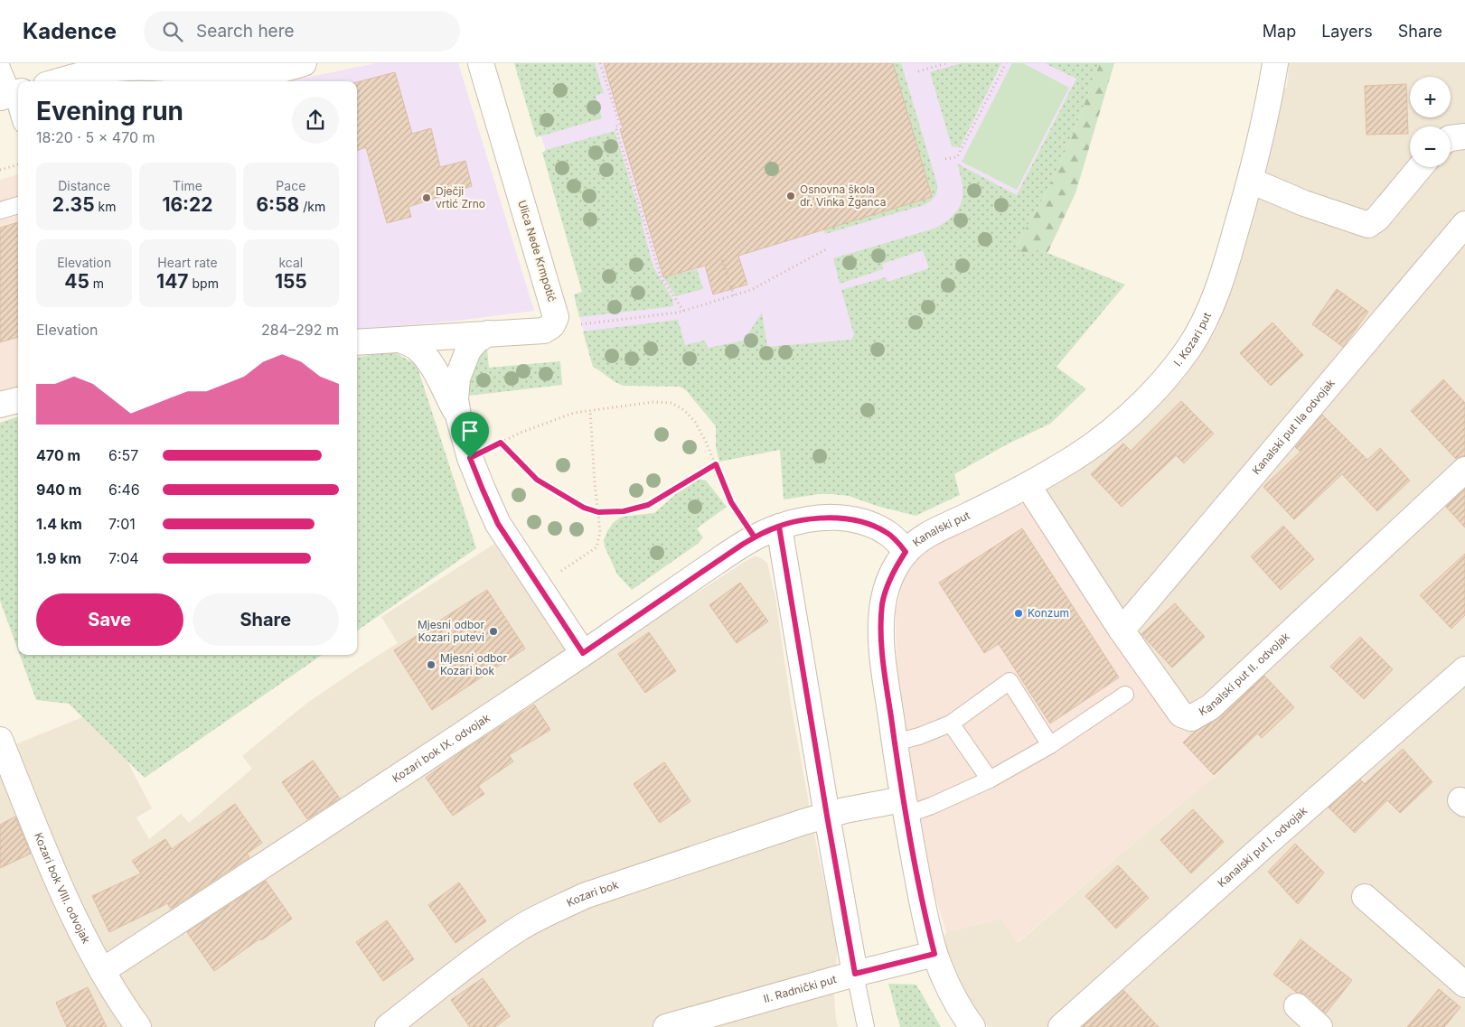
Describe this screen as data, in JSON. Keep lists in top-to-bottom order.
{
  "streets": {
    "street": [
      "Ulica Nede Krmpotić",
      "I. Kozari put",
      "Kanalski put IIa odvojak",
      "Kanalski put",
      "Kanalski put II. odvojak",
      "Kozari bok IX. odvojak",
      "Kanalski put I. odvojak",
      "Kozari bok VIII. odvojak",
      "Kozari bok",
      "II. Radnički put"
    ]
  },
  "crossings": [
    ["I. Kozari put", "Kanalski put"],
    ["I. Kozari put", "Kanalski put II. odvojak"],
    ["Kanalski put IIa odvojak", "Kanalski put II. odvojak"],
    ["Kanalski put", "Kozari bok IX. odvojak"],
    ["Kanalski put", "Kozari bok"],
    ["Kanalski put", "II. Radnički put"],
    ["Kozari bok IX. odvojak", "Kozari bok VIII. odvojak"]
  ],
  "places": [
    "Osnovna škola dr. Vinka Žganca",
    "Dječji vrtić Zrno",
    "Konzum",
    "Mjesni odbor Kozari putevi",
    "Mjesni odbor Kozari bok"
  ],
  "page": {
    "header": "Kadence",
    "search": "Search here",
    "nav": ["Map", "Layers", "Share"],
    "map_buttons": ["+", "−"],
    "heading": ["Evening run", "18:20 · 5 × 470 m"],
    "stats": [
      ["Distance", "2.35 km"],
      ["Time", "16:22"],
      ["Pace", "6:58 /km"],
      ["Elevation", "45 m"],
      ["Heart rate", "147 bpm"],
      ["kcal", "155"]
    ],
    "chart": ["Elevation", "284–292 m"],
    "list": [
      {
        "name": "470 m",
        "note": "6:57"
      },
      {
        "name": "940 m",
        "note": "6:46"
      },
      {
        "name": "1.4 km",
        "note": "7:01"
      },
      {
        "name": "1.9 km",
        "note": "7:04"
      }
    ],
    "buttons": ["Save", "Share"]
  }
}
